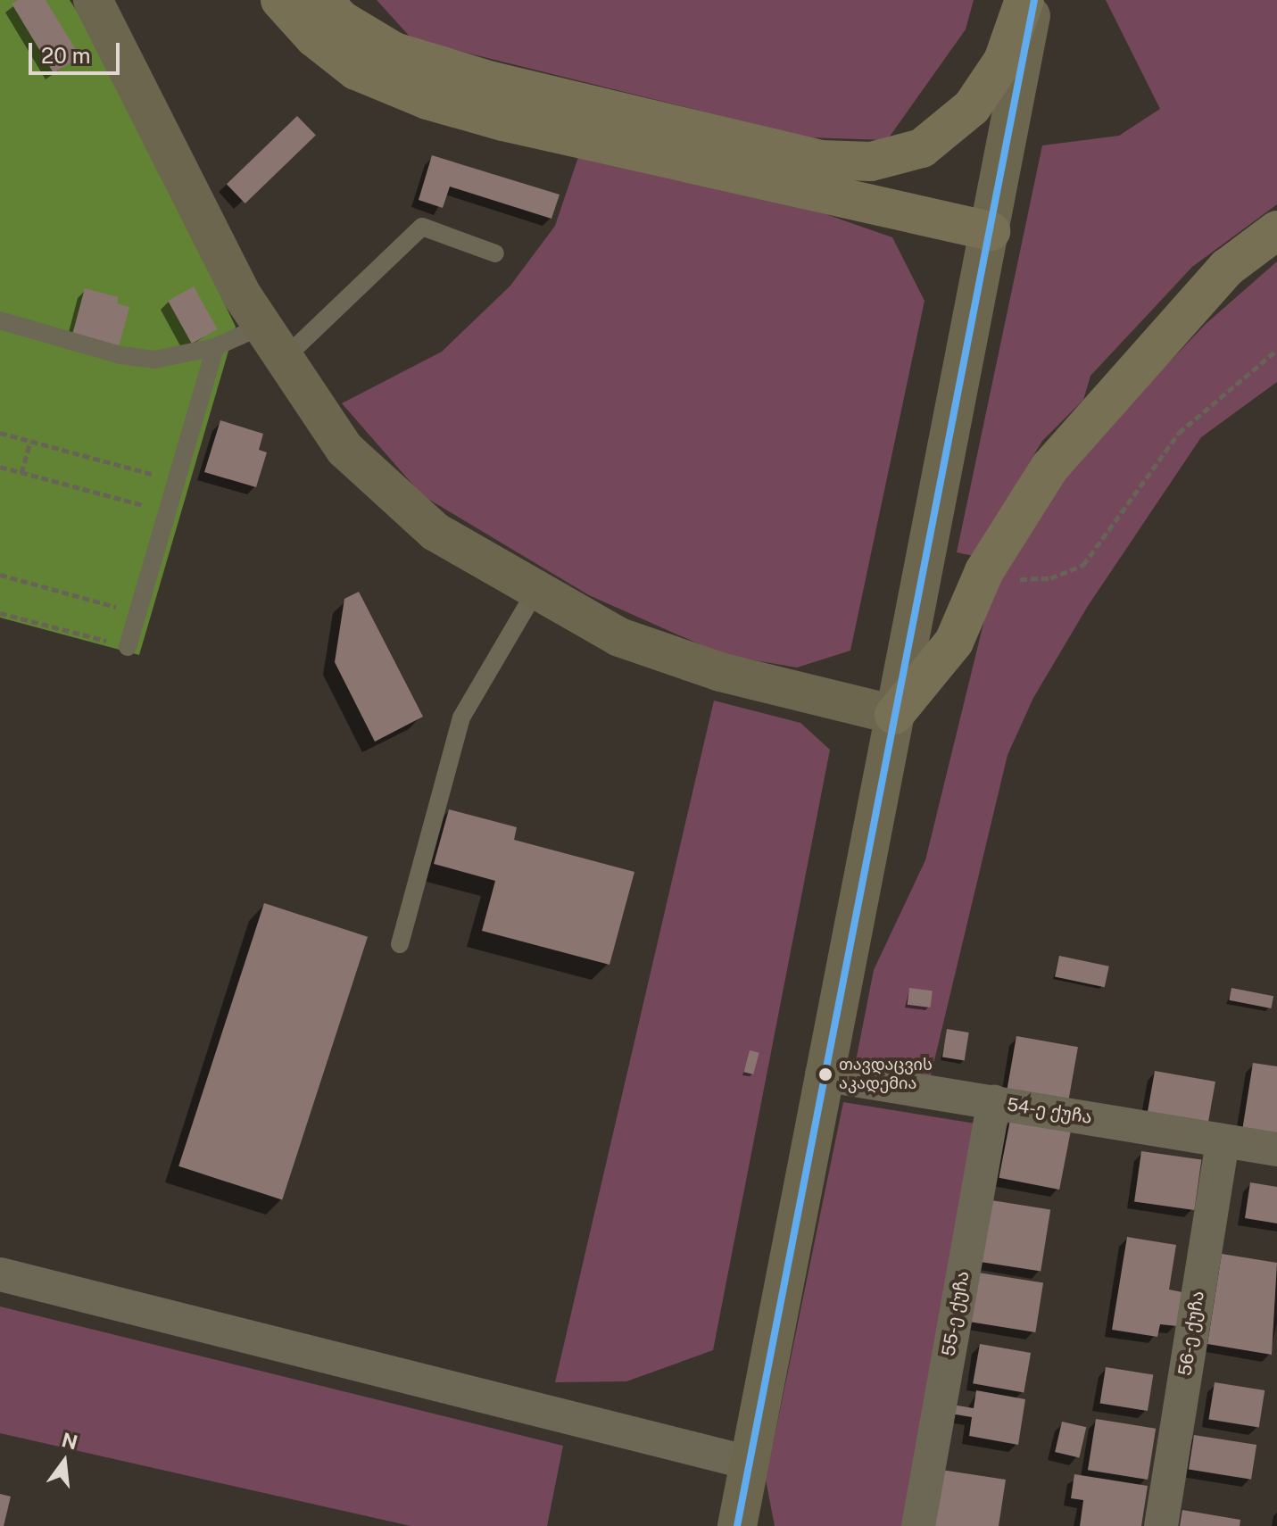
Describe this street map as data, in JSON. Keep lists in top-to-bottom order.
{
  "streets": {
    "street": ["54-ე ქუჩა", "55-ე ქუჩა", "56-ე ქუჩა"]
  },
  "crossings": [
    ["54-ე ქუჩა", "55-ე ქუჩა"],
    ["54-ე ქუჩა", "56-ე ქუჩა"]
  ],
  "places": ["თავდაცვის აკადემია"],
  "scale_bar": "20 m",
  "north": "top"
}
